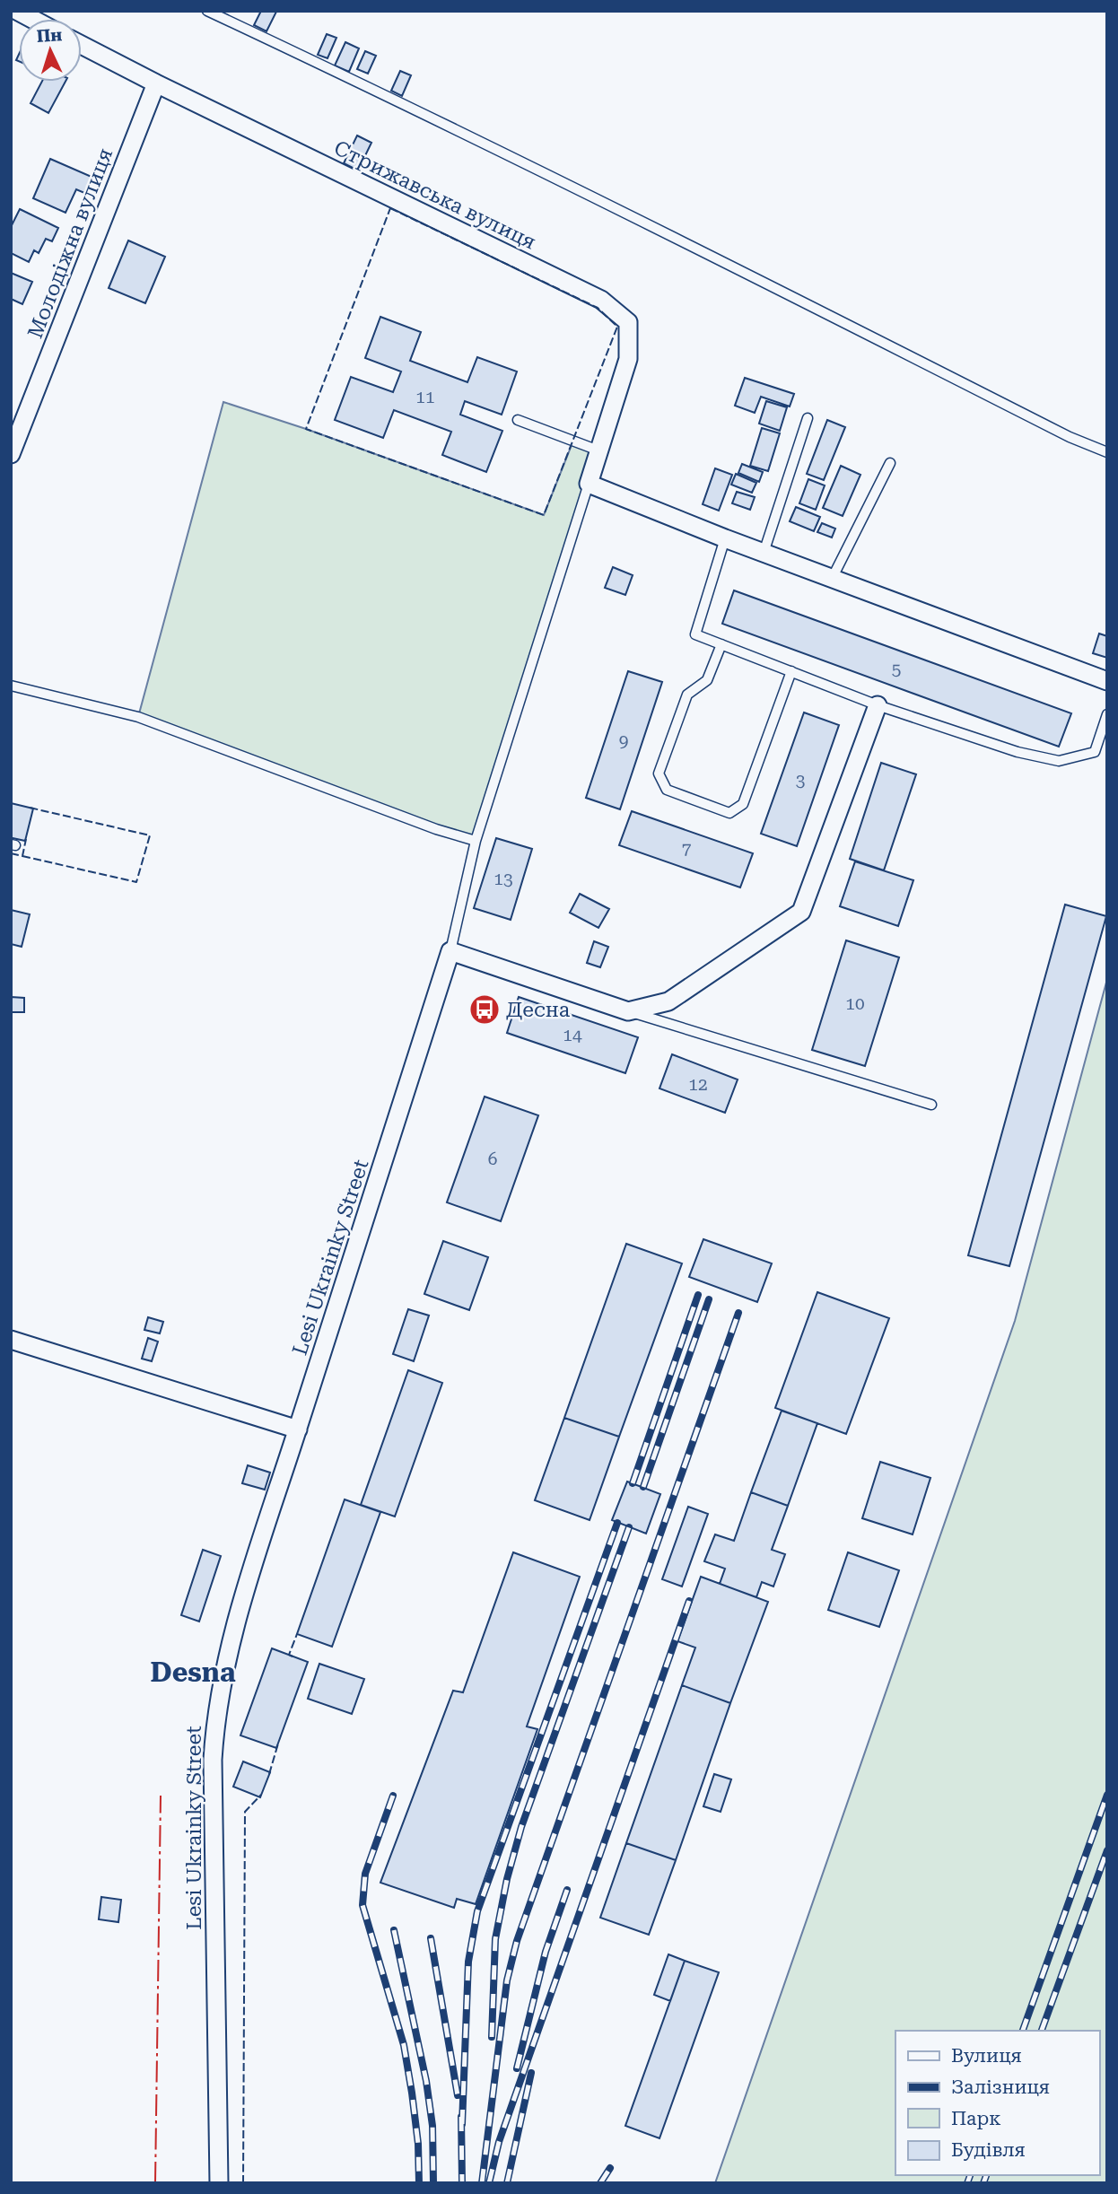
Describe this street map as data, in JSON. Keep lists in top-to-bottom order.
{
  "streets": {
    "street": ["Стрижавська вулиця", "Молодіжна вулиця", "Lesi Ukrainky Street"]
  },
  "crossings": [
    ["Стрижавська вулиця", "Молодіжна вулиця"]
  ],
  "districts": ["Desna"],
  "places": {
    "bus stop": ["Десна"]
  },
  "house_numbers": [
    "11",
    "5",
    "9",
    "3",
    "7",
    "13",
    "10",
    "14",
    "12",
    "6"
  ],
  "legend": [
    "Вулиця",
    "Залізниця",
    "Парк",
    "Будівля"
  ],
  "north": "top"
}
